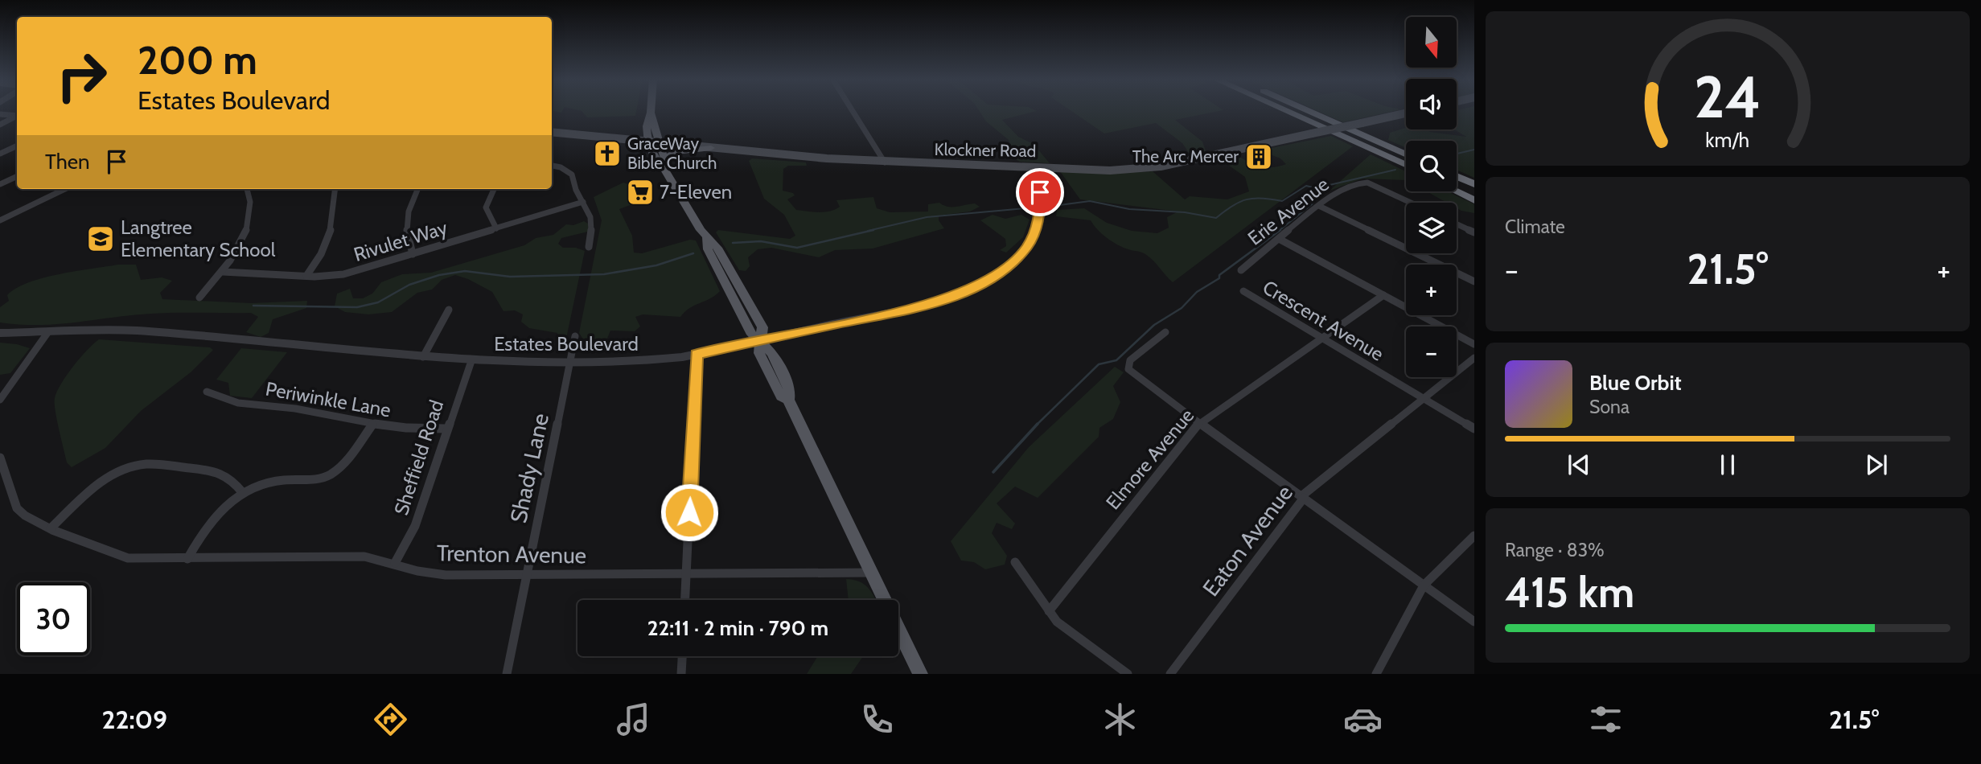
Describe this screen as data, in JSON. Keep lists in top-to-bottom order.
{
  "streets": {
    "main road": ["Klockner Road"],
    "street": [
      "Erie Avenue",
      "Rivulet Way",
      "Crescent Avenue",
      "Estates Boulevard",
      "Periwinkle Lane",
      "Sheffield Road",
      "Elmore Avenue",
      "Shady Lane",
      "Eaton Avenue",
      "Trenton Avenue"
    ]
  },
  "crossings": [
    ["Klockner Road", "Estates Boulevard"],
    ["Crescent Avenue", "Elmore Avenue"],
    ["Crescent Avenue", "Eaton Avenue"],
    ["Estates Boulevard", "Sheffield Road"],
    ["Estates Boulevard", "Shady Lane"],
    ["Periwinkle Lane", "Sheffield Road"],
    ["Sheffield Road", "Trenton Avenue"],
    ["Shady Lane", "Trenton Avenue"]
  ],
  "places": {
    "church": ["GraceWay Bible Church"],
    "building": ["The Arc Mercer"],
    "supermarket": ["7-Eleven"],
    "school or university": ["Langtree Elementary School"]
  },
  "north": "bottom",
  "page": {
    "map_buttons": ["+", "−"],
    "turn": ["200 m", "Estates Boulevard"],
    "then": "Then",
    "tile": [
      "Climate",
      ["Range · 83%", "415 km"]
    ],
    "heat": ["−", "21.5°", "+"],
    "song": ["Blue Orbit", "Sona"],
    "limit": "30",
    "trip": "22:11 · 2 min · 790 m",
    "tabs": ["22:09", "21.5°"],
    "gauge": ["24", "km/h"]
  }
}
